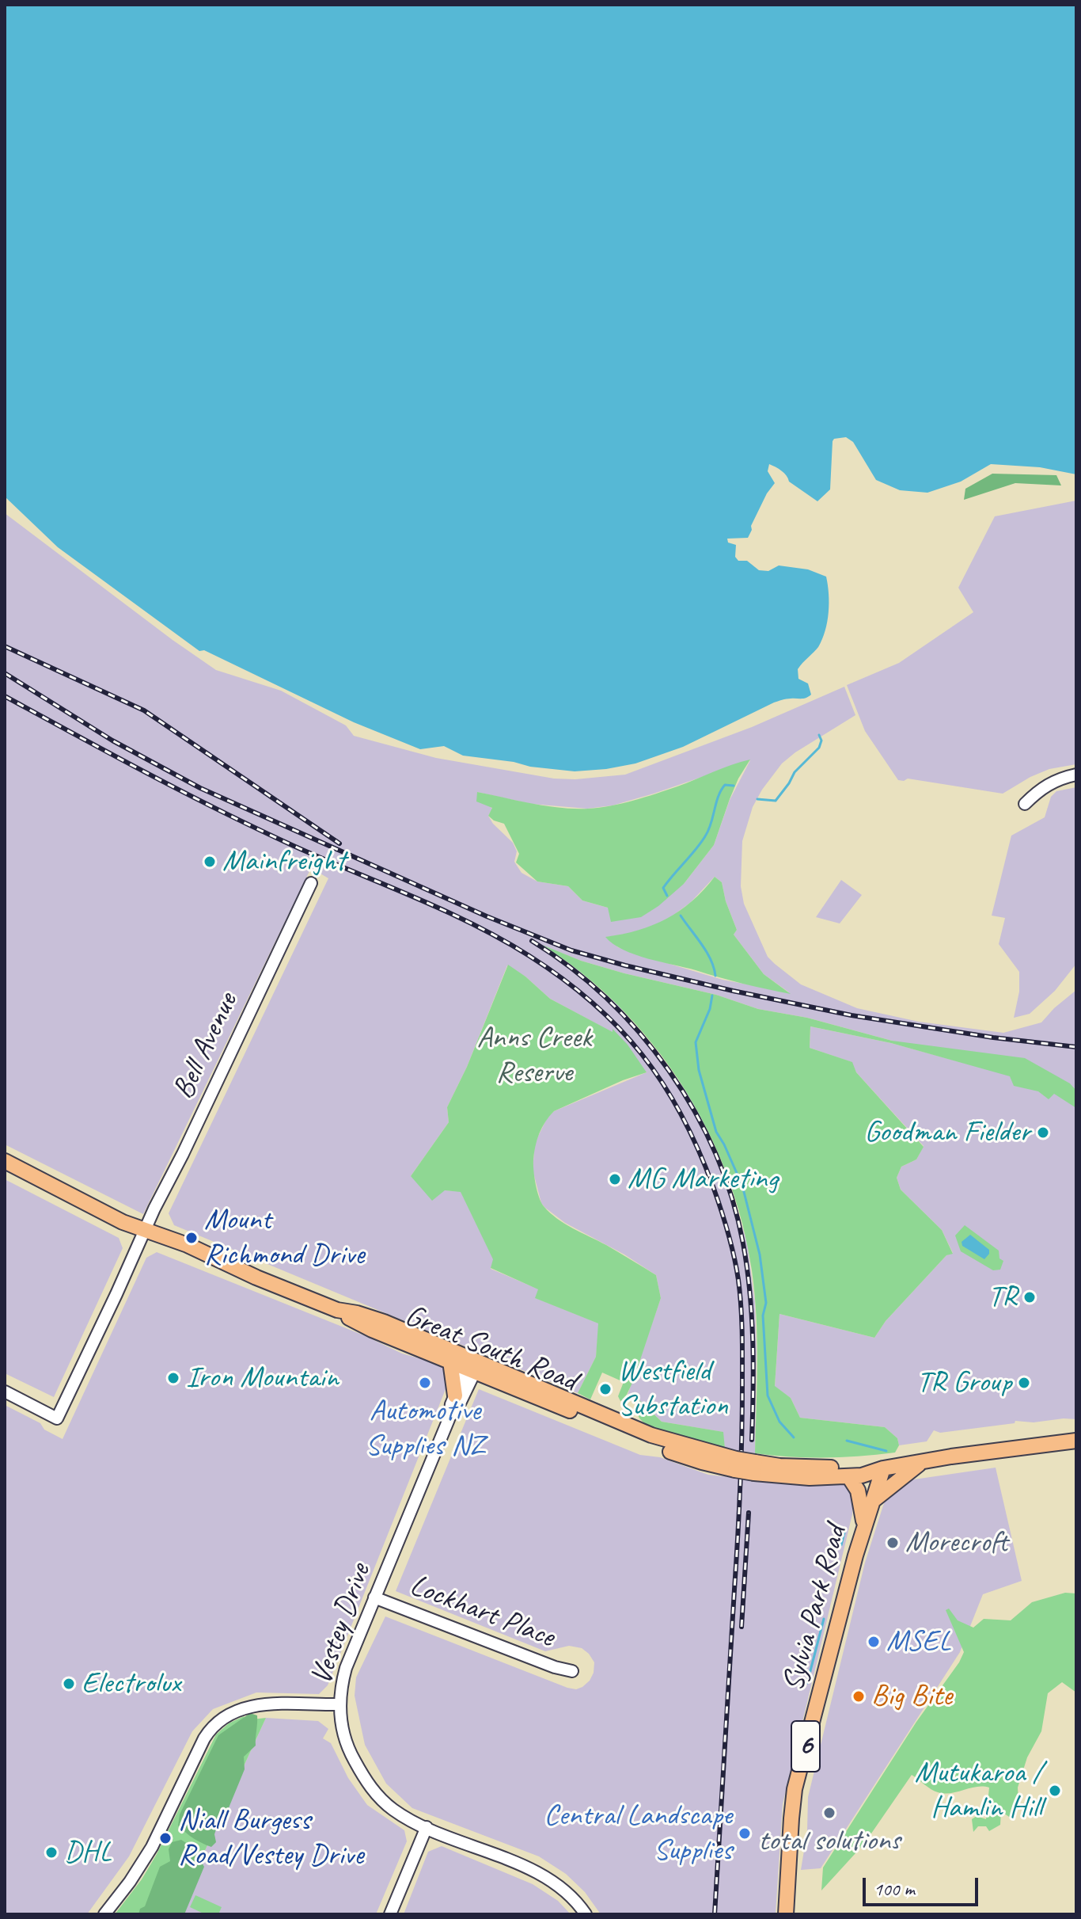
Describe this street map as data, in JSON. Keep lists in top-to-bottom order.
{
  "streets": {
    "main road": ["Great South Road", "Sylvia Park Road", "6"],
    "street": ["Bell Avenue", "Lockhart Place", "Vestey Drive"]
  },
  "crossings": [
    ["Bell Avenue", "Great South Road"],
    ["Great South Road", "Sylvia Park Road"],
    ["Great South Road", "Vestey Drive"],
    ["Lockhart Place", "Vestey Drive"]
  ],
  "parks": ["Anns Creek Reserve"],
  "places": [
    "Mainfreight",
    "Goodman Fielder",
    "MG Marketing",
    "Mount Richmond Drive",
    "TR",
    "Iron Mountain",
    "Automotive Supplies NZ",
    "TR Group",
    "Westfield Substation",
    "Morecroft",
    "MSEL",
    "Electrolux",
    "Big Bite",
    "Mutukaroa / Hamlin Hill",
    "total solutions",
    "Central Landscape Supplies",
    "Niall Burgess Road/Vestey Drive",
    "DHL"
  ],
  "scale_bar": "100 m"
}
